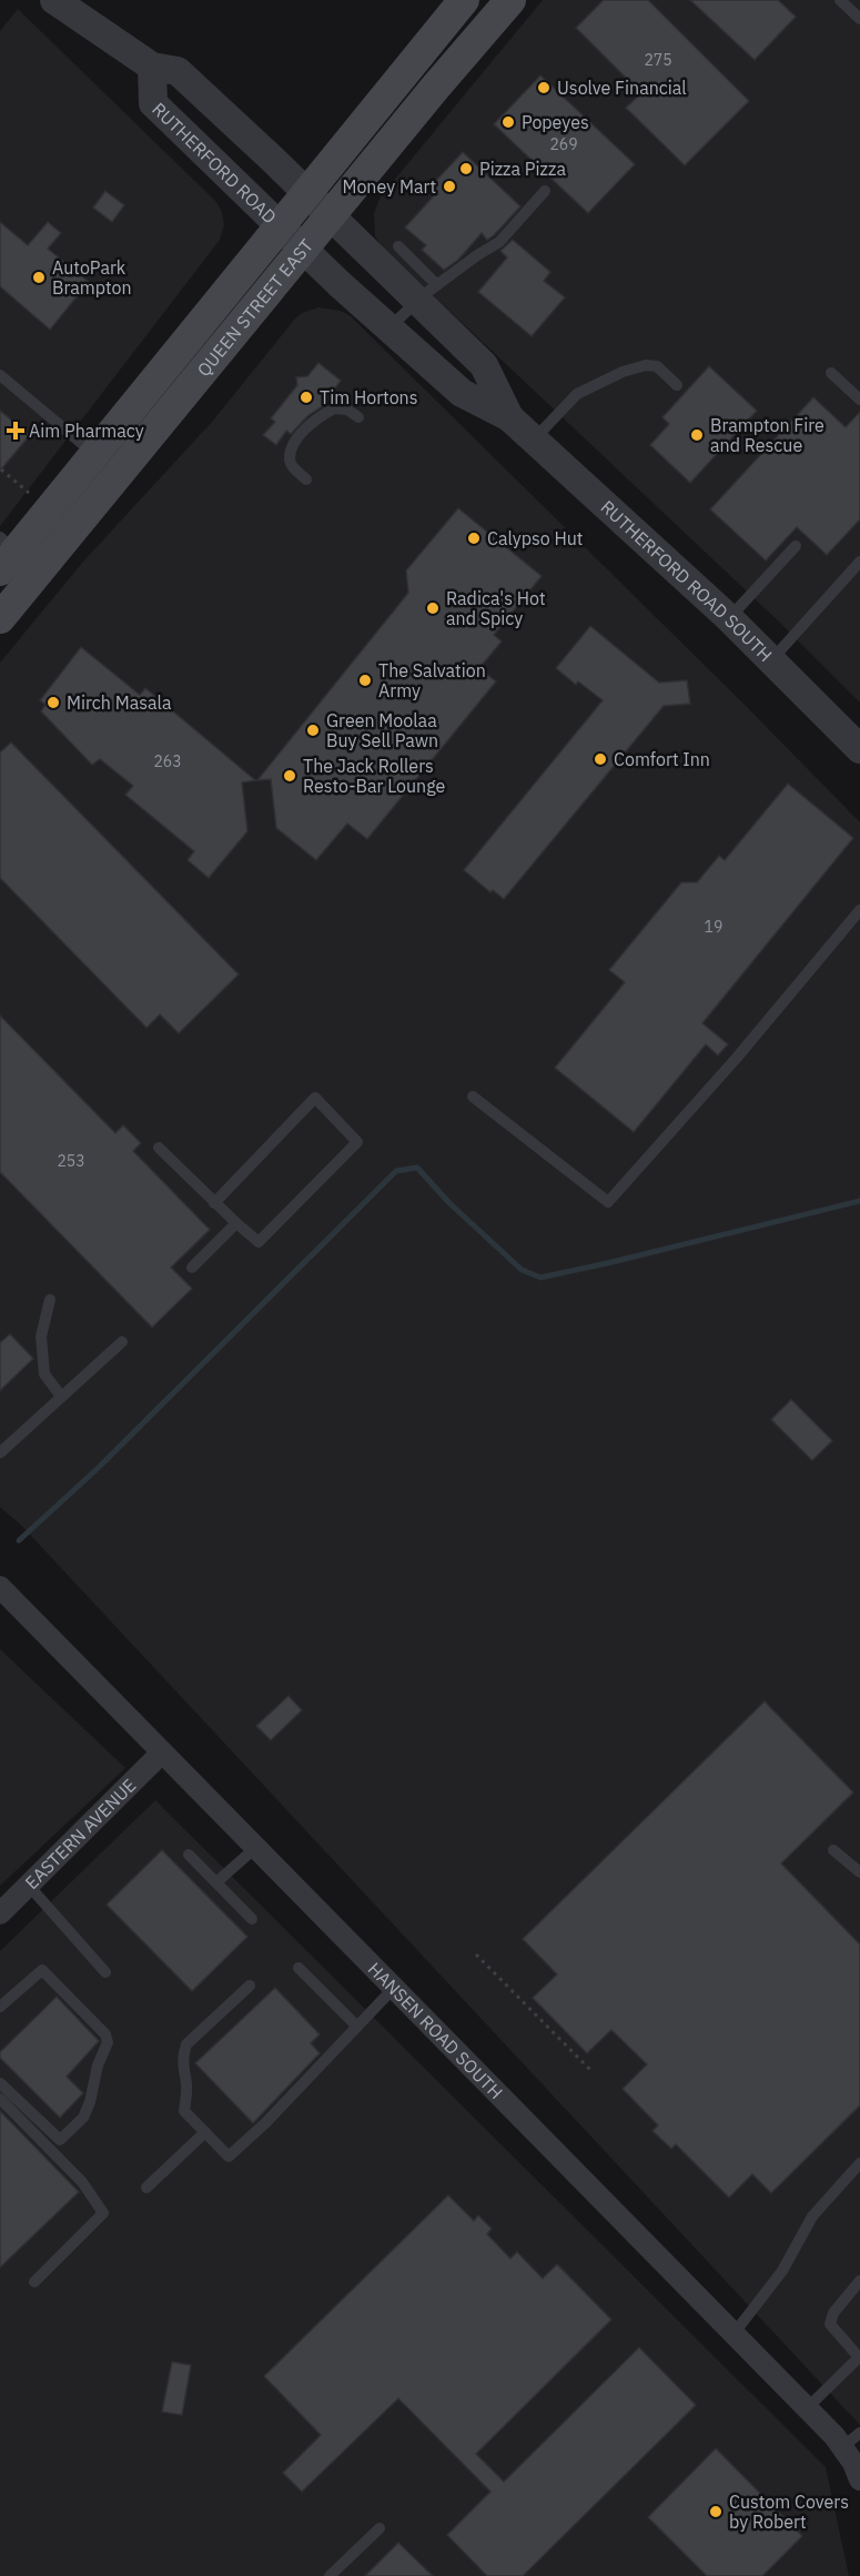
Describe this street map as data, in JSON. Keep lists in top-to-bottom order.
{
  "streets": {
    "main road": ["QUEEN STREET EAST"],
    "street": [
      "RUTHERFORD ROAD",
      "RUTHERFORD ROAD SOUTH",
      "EASTERN AVENUE",
      "HANSEN ROAD SOUTH"
    ]
  },
  "crossings": [
    ["RUTHERFORD ROAD", "QUEEN STREET EAST"],
    ["RUTHERFORD ROAD", "RUTHERFORD ROAD SOUTH"],
    ["QUEEN STREET EAST", "RUTHERFORD ROAD SOUTH"],
    ["EASTERN AVENUE", "HANSEN ROAD SOUTH"]
  ],
  "places": {
    "other": [
      "Usolve Financial",
      "Popeyes",
      "Pizza Pizza",
      "Money Mart",
      "AutoPark Brampton",
      "Tim Hortons",
      "Brampton Fire and Rescue",
      "Calypso Hut",
      "Radica's Hot and Spicy",
      "The Salvation Army",
      "Mirch Masala",
      "Green Moolaa Buy Sell Pawn",
      "Comfort Inn",
      "The Jack Rollers Resto-Bar Lounge",
      "Custom Covers by Robert"
    ],
    "health": ["Aim Pharmacy"]
  },
  "house_numbers": [
    "275",
    "269",
    "263",
    "19",
    "253"
  ]
}
